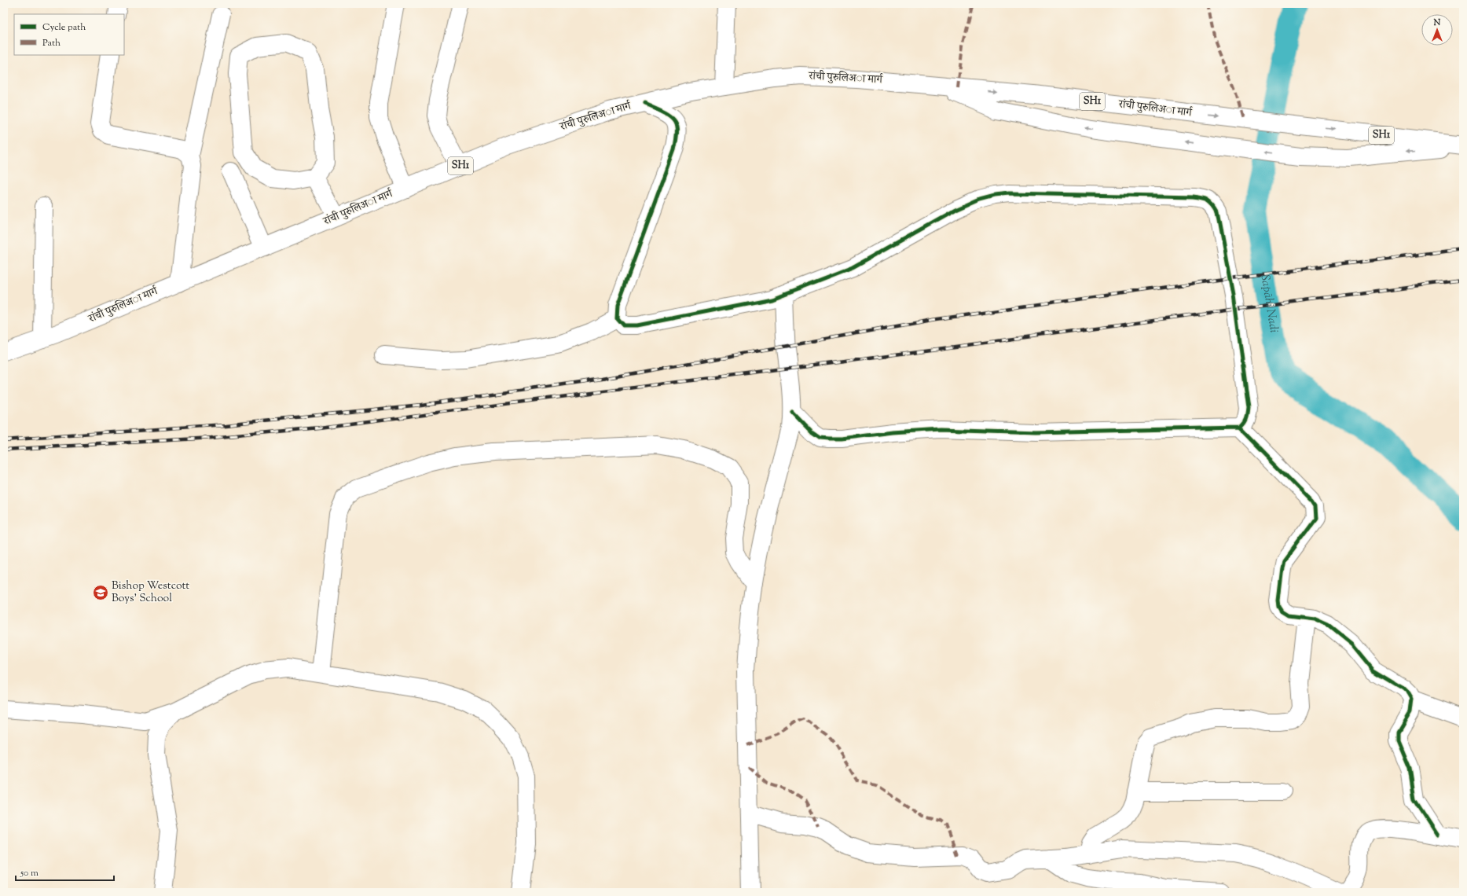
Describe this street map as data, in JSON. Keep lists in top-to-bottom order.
{
  "streets": {
    "street": ["रांची पुरुलिअा मार्ग", "SH1"]
  },
  "crossings": [
    ["रांची पुरुलिअा मार्ग", "SH1"]
  ],
  "water": ["Sapāhi Nadi"],
  "places": {
    "school or university": ["Bishop Westcott Boys' School"]
  },
  "legend": ["Cycle path", "Path"],
  "scale_bar": "50 m",
  "north": "top"
}
